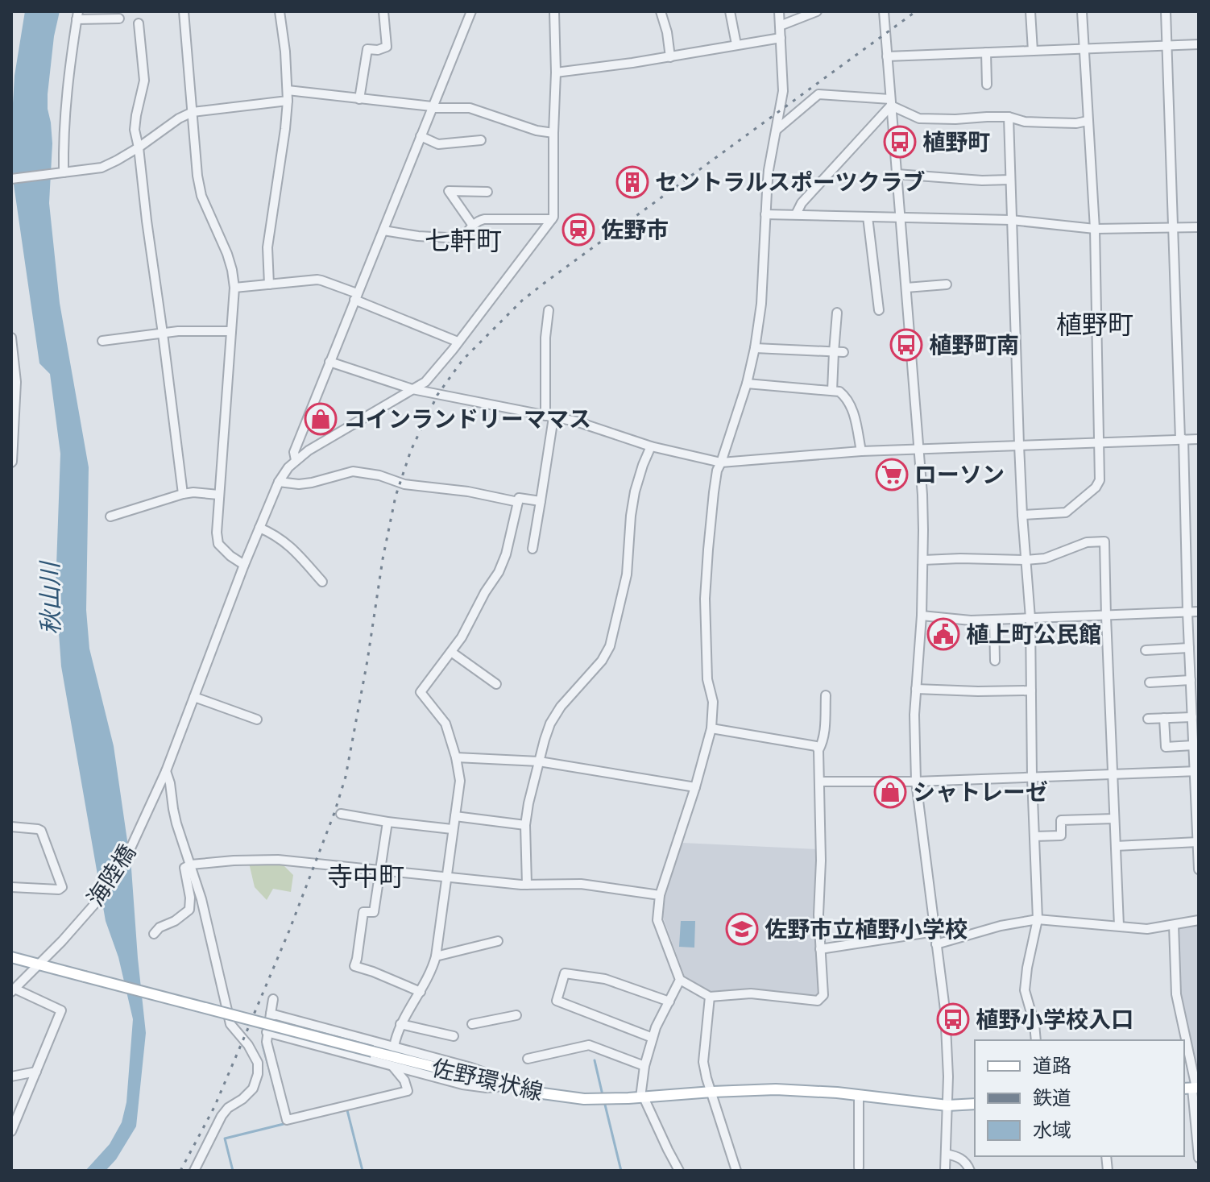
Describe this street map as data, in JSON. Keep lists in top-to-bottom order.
{
  "streets": {
    "main road": ["佐野環状線"],
    "street": ["海陸橋"]
  },
  "crossings": [
    ["海陸橋", "佐野環状線"]
  ],
  "districts": ["七軒町", "植野町", "寺中町"],
  "water": ["秋山川"],
  "places": {
    "bus stop": ["植野町", "植野町南", "植野小学校入口"],
    "building": ["セントラルスポーツクラブ"],
    "station": ["佐野市"],
    "shop": ["コインランドリーママス", "シャトレーゼ"],
    "supermarket": ["ローソン"],
    "public building": ["植上町公民館"],
    "school or university": ["佐野市立植野小学校"]
  },
  "legend": ["道路", "鉄道", "水域"]
}
